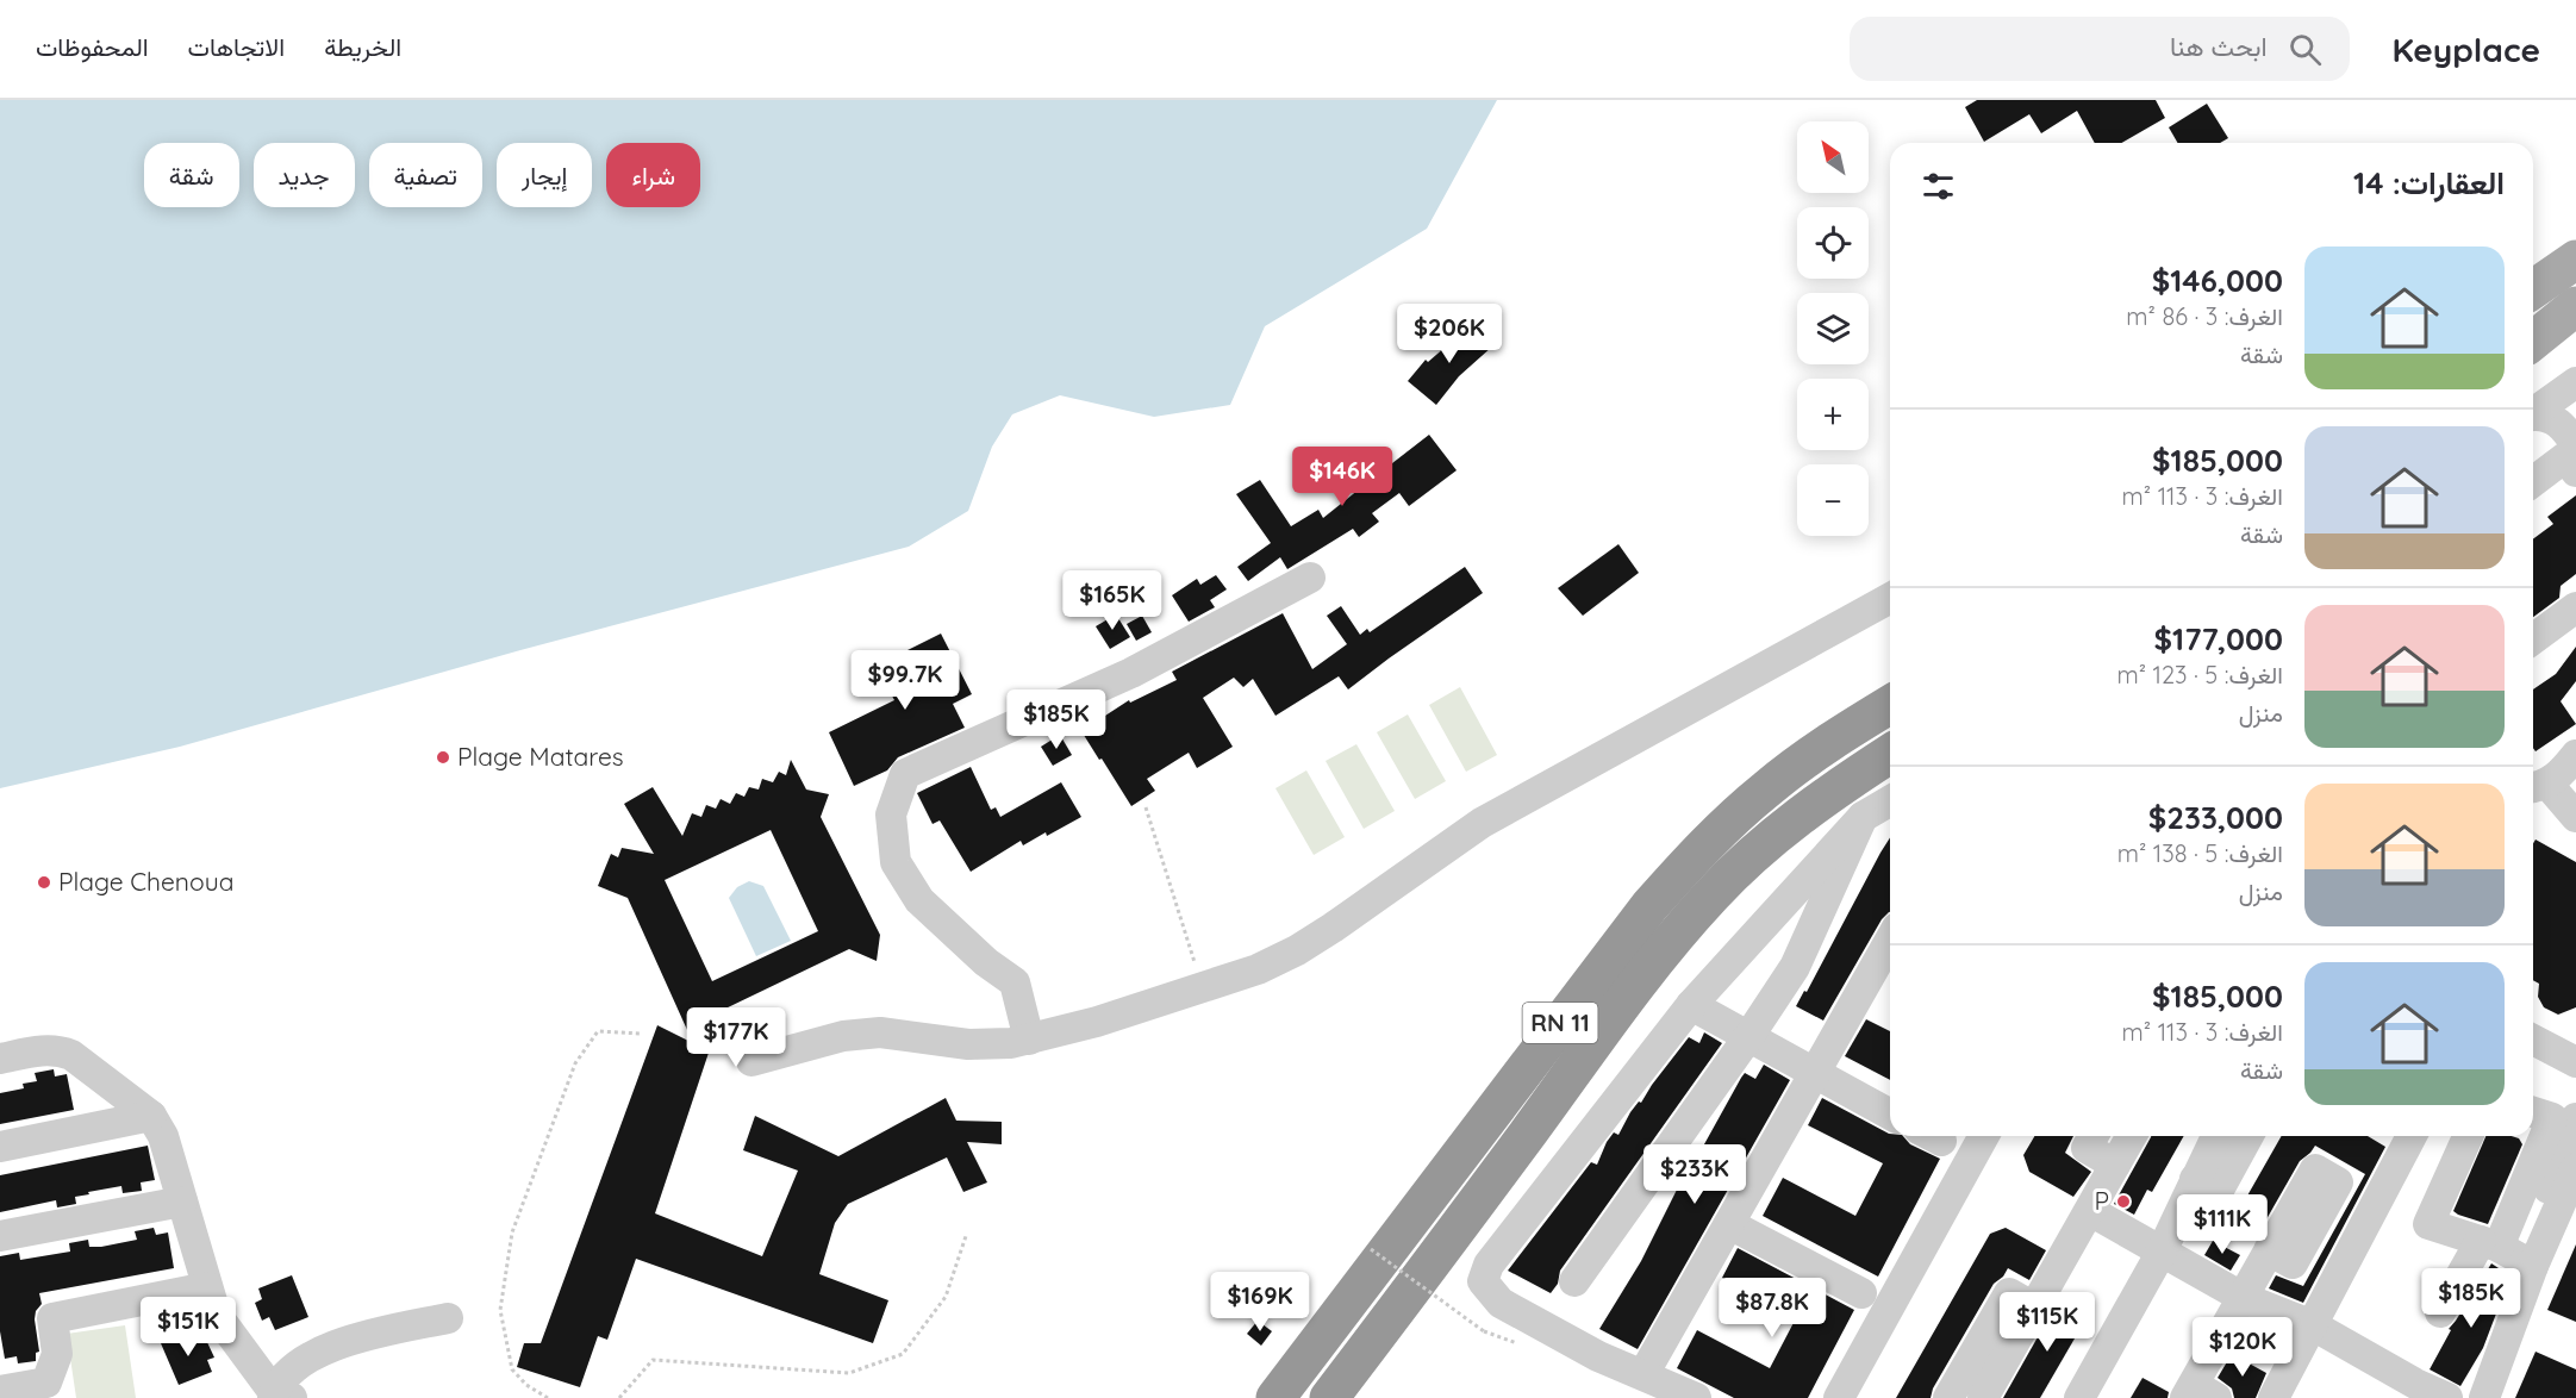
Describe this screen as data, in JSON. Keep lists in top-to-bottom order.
{
  "streets": {
    "highway": ["RN 11"]
  },
  "places": ["Plage Matares", "Plage Chenoua", "P"],
  "north": "top left",
  "page": {
    "header": "Keyplace",
    "search": "ابحث هنا",
    "nav": ["الخريطة", "الاتجاهات", "المحفوظات"],
    "map_buttons": ["+", "−"],
    "chip": [
      "شراء",
      "إيجار",
      "تصفية",
      "جديد",
      "شقة"
    ],
    "heading": "العقارات: 14",
    "list": [
      {
        "name": "$146,000",
        "note": "الغرف: 3 · 86 m² · شقة"
      },
      {
        "name": "$185,000",
        "note": "الغرف: 3 · 113 m² · شقة"
      },
      {
        "name": "$177,000",
        "note": "الغرف: 5 · 123 m² · منزل"
      },
      {
        "name": "$233,000",
        "note": "الغرف: 5 · 138 m² · منزل"
      },
      {
        "name": "$185,000",
        "note": "الغرف: 3 · 113 m² · شقة"
      }
    ],
    "price": [
      "$206K",
      "$146K",
      "$165K",
      "$99.7K",
      "$185K",
      "$177K",
      "$233K",
      "$111K",
      "$185K",
      "$169K",
      "$87.8K",
      "$115K",
      "$151K",
      "$120K"
    ]
  }
}
